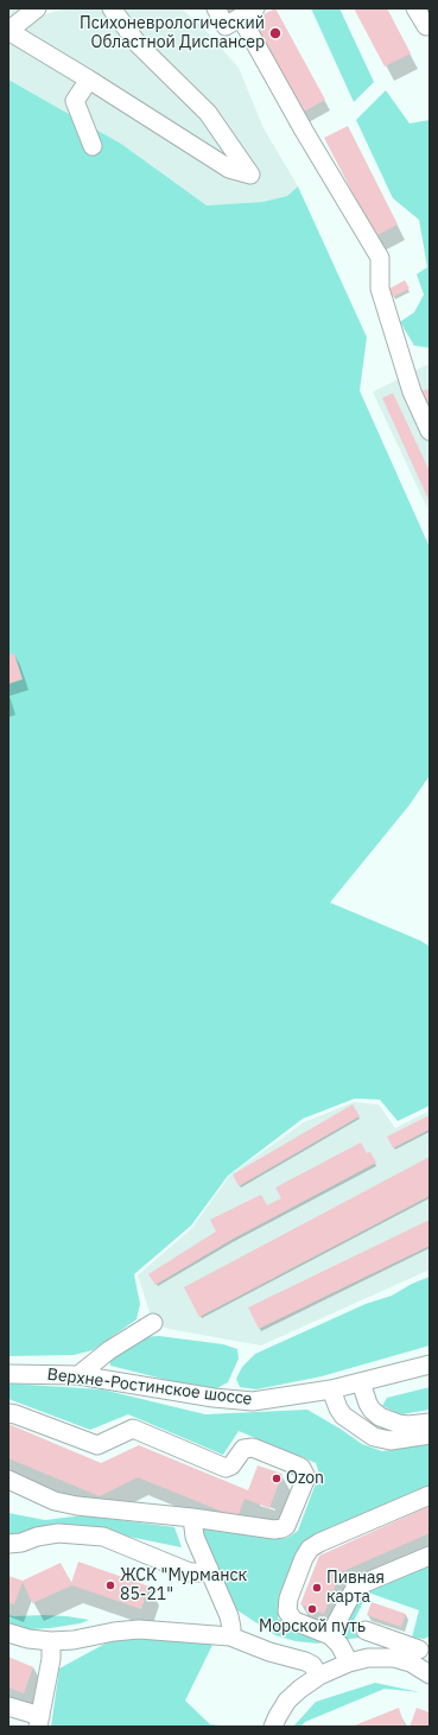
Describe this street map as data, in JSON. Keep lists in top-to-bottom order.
{
  "streets": {
    "street": ["Верхне-Ростинское шоссе"]
  },
  "places": [
    "Психоневрологический Областной Диспансер",
    "Ozon",
    "ЖСК \"Мурманск 85-21\"",
    "Пивная карта",
    "Морской путь"
  ]
}
